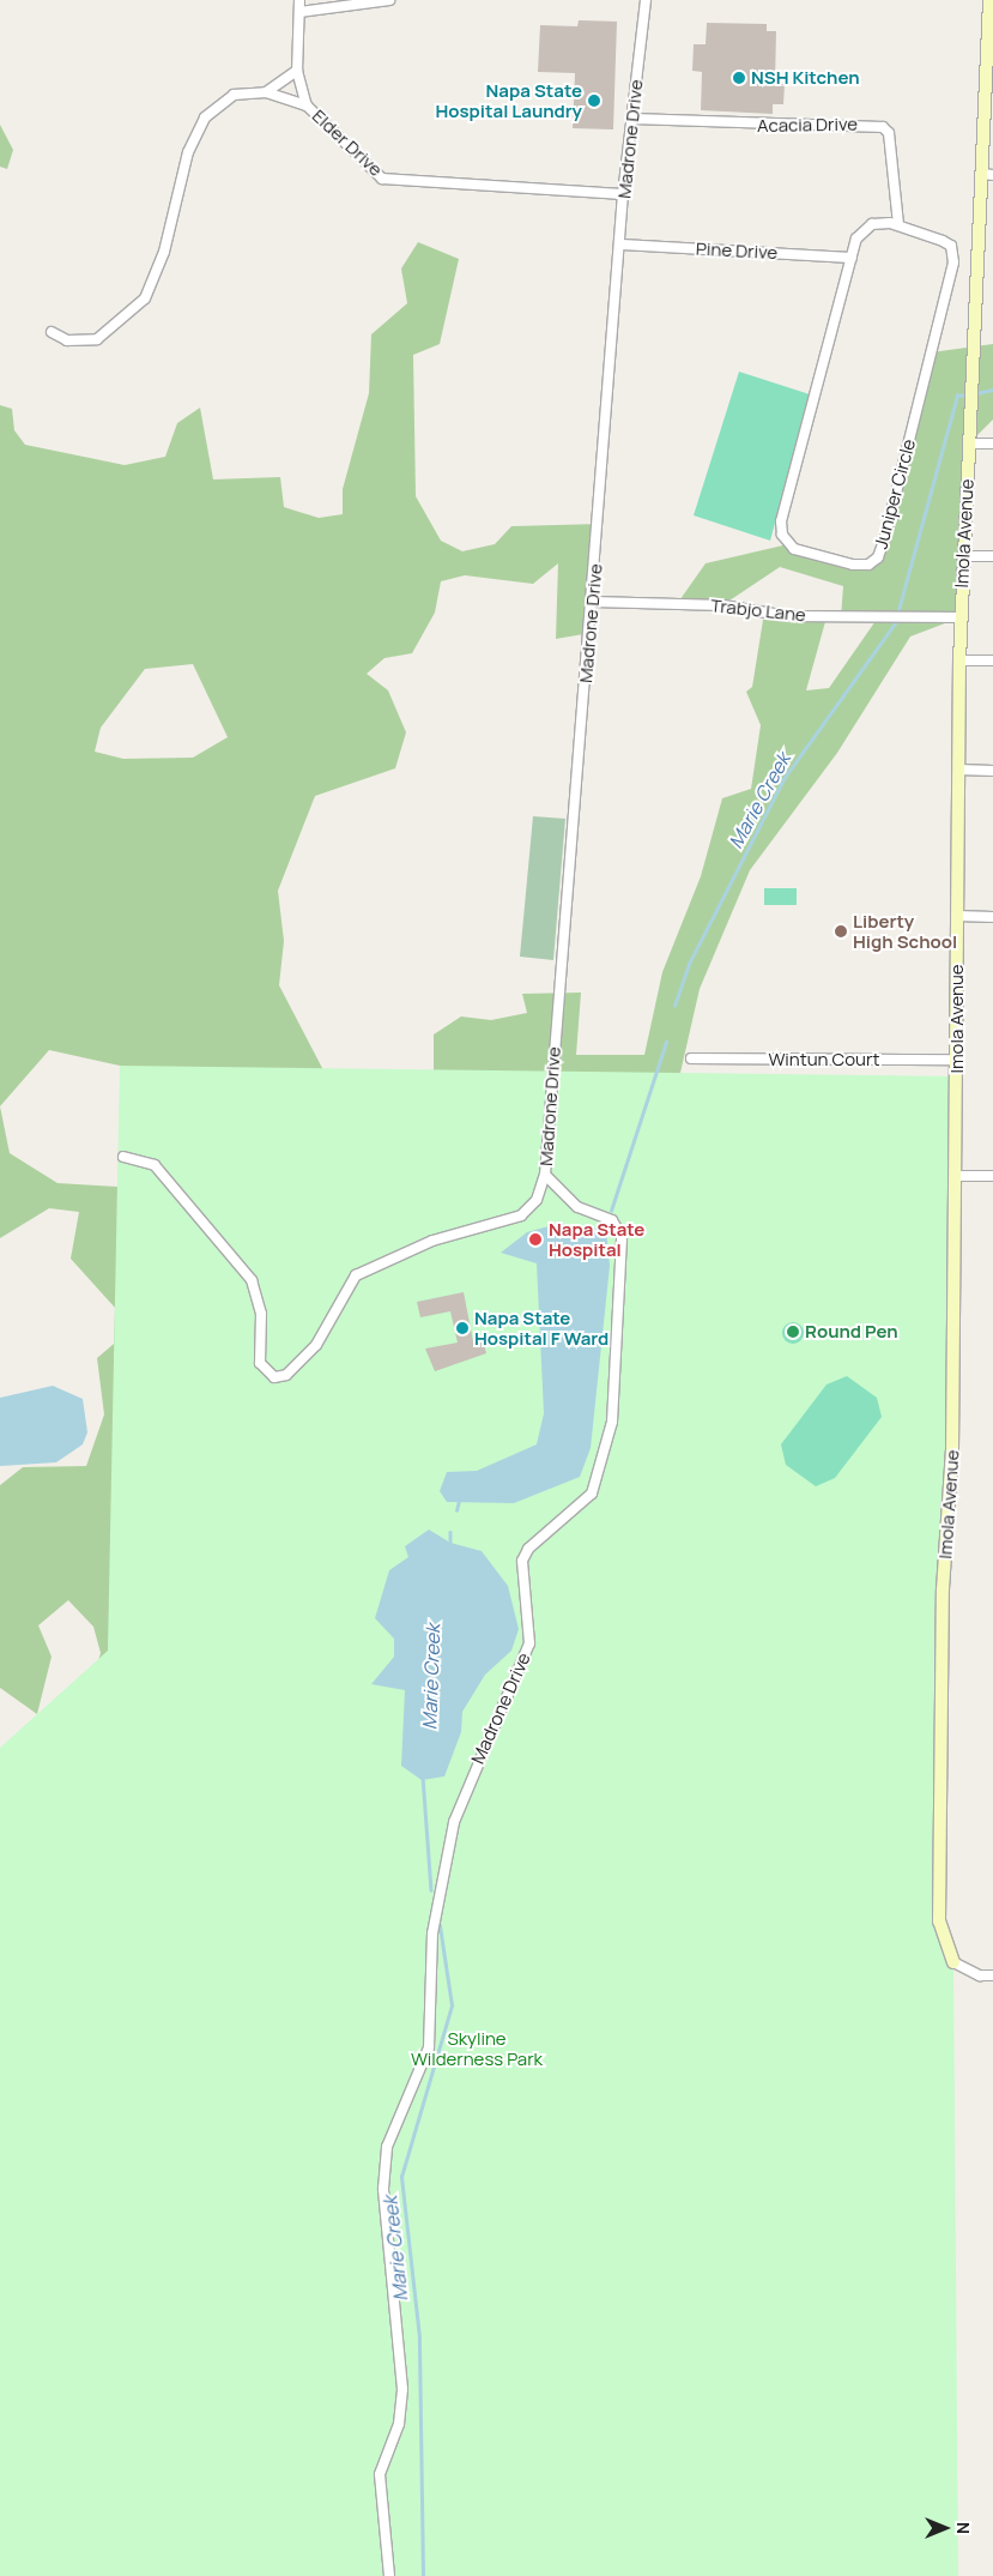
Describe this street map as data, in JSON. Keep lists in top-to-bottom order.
{
  "streets": {
    "street": [
      "Acacia Drive",
      "Madrone Drive",
      "Elder Drive",
      "Pine Drive",
      "Juniper Circle",
      "Imola Avenue",
      "Trabjo Lane",
      "Wintun Court"
    ]
  },
  "crossings": [
    ["Acacia Drive", "Madrone Drive"],
    ["Acacia Drive", "Juniper Circle"],
    ["Madrone Drive", "Elder Drive"],
    ["Madrone Drive", "Pine Drive"],
    ["Madrone Drive", "Trabjo Lane"],
    ["Pine Drive", "Juniper Circle"],
    ["Imola Avenue", "Trabjo Lane"],
    ["Imola Avenue", "Wintun Court"]
  ],
  "water": ["Marie Creek"],
  "parks": ["Skyline Wilderness Park"],
  "places": [
    "NSH Kitchen",
    "Napa State Hospital Laundry",
    "Liberty High School",
    "Napa State Hospital",
    "Napa State Hospital F Ward",
    "Round Pen"
  ],
  "north": "right"
}
